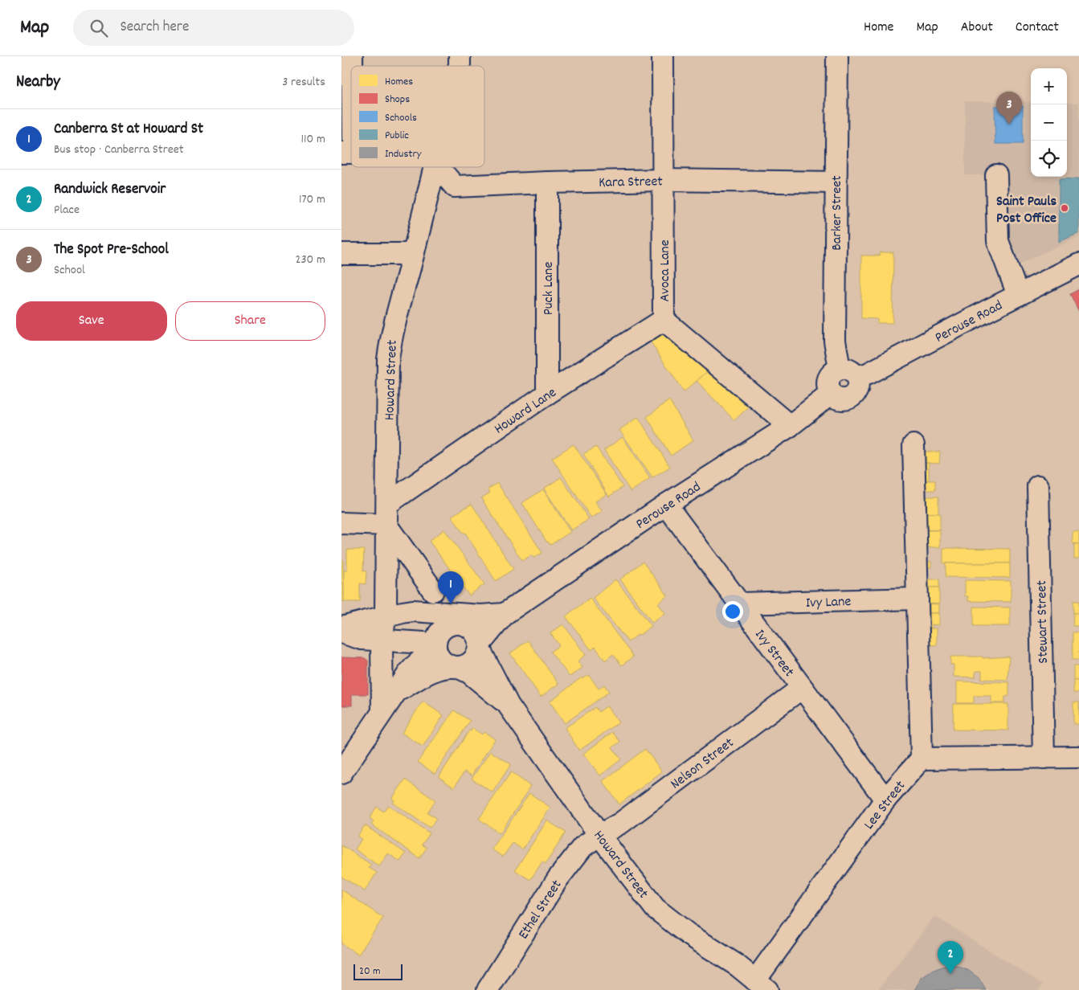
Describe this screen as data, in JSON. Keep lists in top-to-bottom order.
{
  "streets": {
    "street": [
      "Kara Street",
      "Barker Street",
      "Avoca Lane",
      "Puck Lane",
      "Perouse Road",
      "Howard Street",
      "Howard Lane",
      "Ivy Lane",
      "Stewart Street",
      "Ivy Street",
      "Nelson Street",
      "Lee Street",
      "Ethel Street"
    ]
  },
  "crossings": [
    ["Kara Street", "Barker Street"],
    ["Kara Street", "Avoca Lane"],
    ["Kara Street", "Puck Lane"],
    ["Barker Street", "Perouse Road"],
    ["Avoca Lane", "Perouse Road"],
    ["Avoca Lane", "Howard Lane"],
    ["Puck Lane", "Howard Lane"],
    ["Perouse Road", "Howard Street"],
    ["Perouse Road", "Ivy Street"],
    ["Howard Street", "Howard Lane"],
    ["Howard Street", "Nelson Street"],
    ["Howard Street", "Lee Street"],
    ["Howard Street", "Ethel Street"],
    ["Ivy Lane", "Ivy Street"],
    ["Ivy Street", "Nelson Street"],
    ["Ivy Street", "Lee Street"],
    ["Nelson Street", "Ethel Street"]
  ],
  "places": ["Saint Pauls Post Office"],
  "legend": [
    "Homes",
    "Shops",
    "Schools",
    "Public",
    "Industry"
  ],
  "scale_bar": "20 m",
  "page": {
    "header": "Map",
    "search": "Search here",
    "nav": [
      "Home",
      "Map",
      "About",
      "Contact"
    ],
    "heading": ["Nearby", "3 results"],
    "map_buttons": ["+", "−"],
    "pins": ["3", "1", "2"],
    "list": [
      {
        "mark": "1",
        "name": "Canberra St at Howard St",
        "note": "Bus stop · Canberra Street",
        "value": "110 m"
      },
      {
        "mark": "2",
        "name": "Randwick Reservoir",
        "note": "Place",
        "value": "170 m"
      },
      {
        "mark": "3",
        "name": "The Spot Pre-School",
        "note": "School",
        "value": "230 m"
      }
    ],
    "buttons": ["Save", "Share"],
    "scale": "20 m"
  }
}
